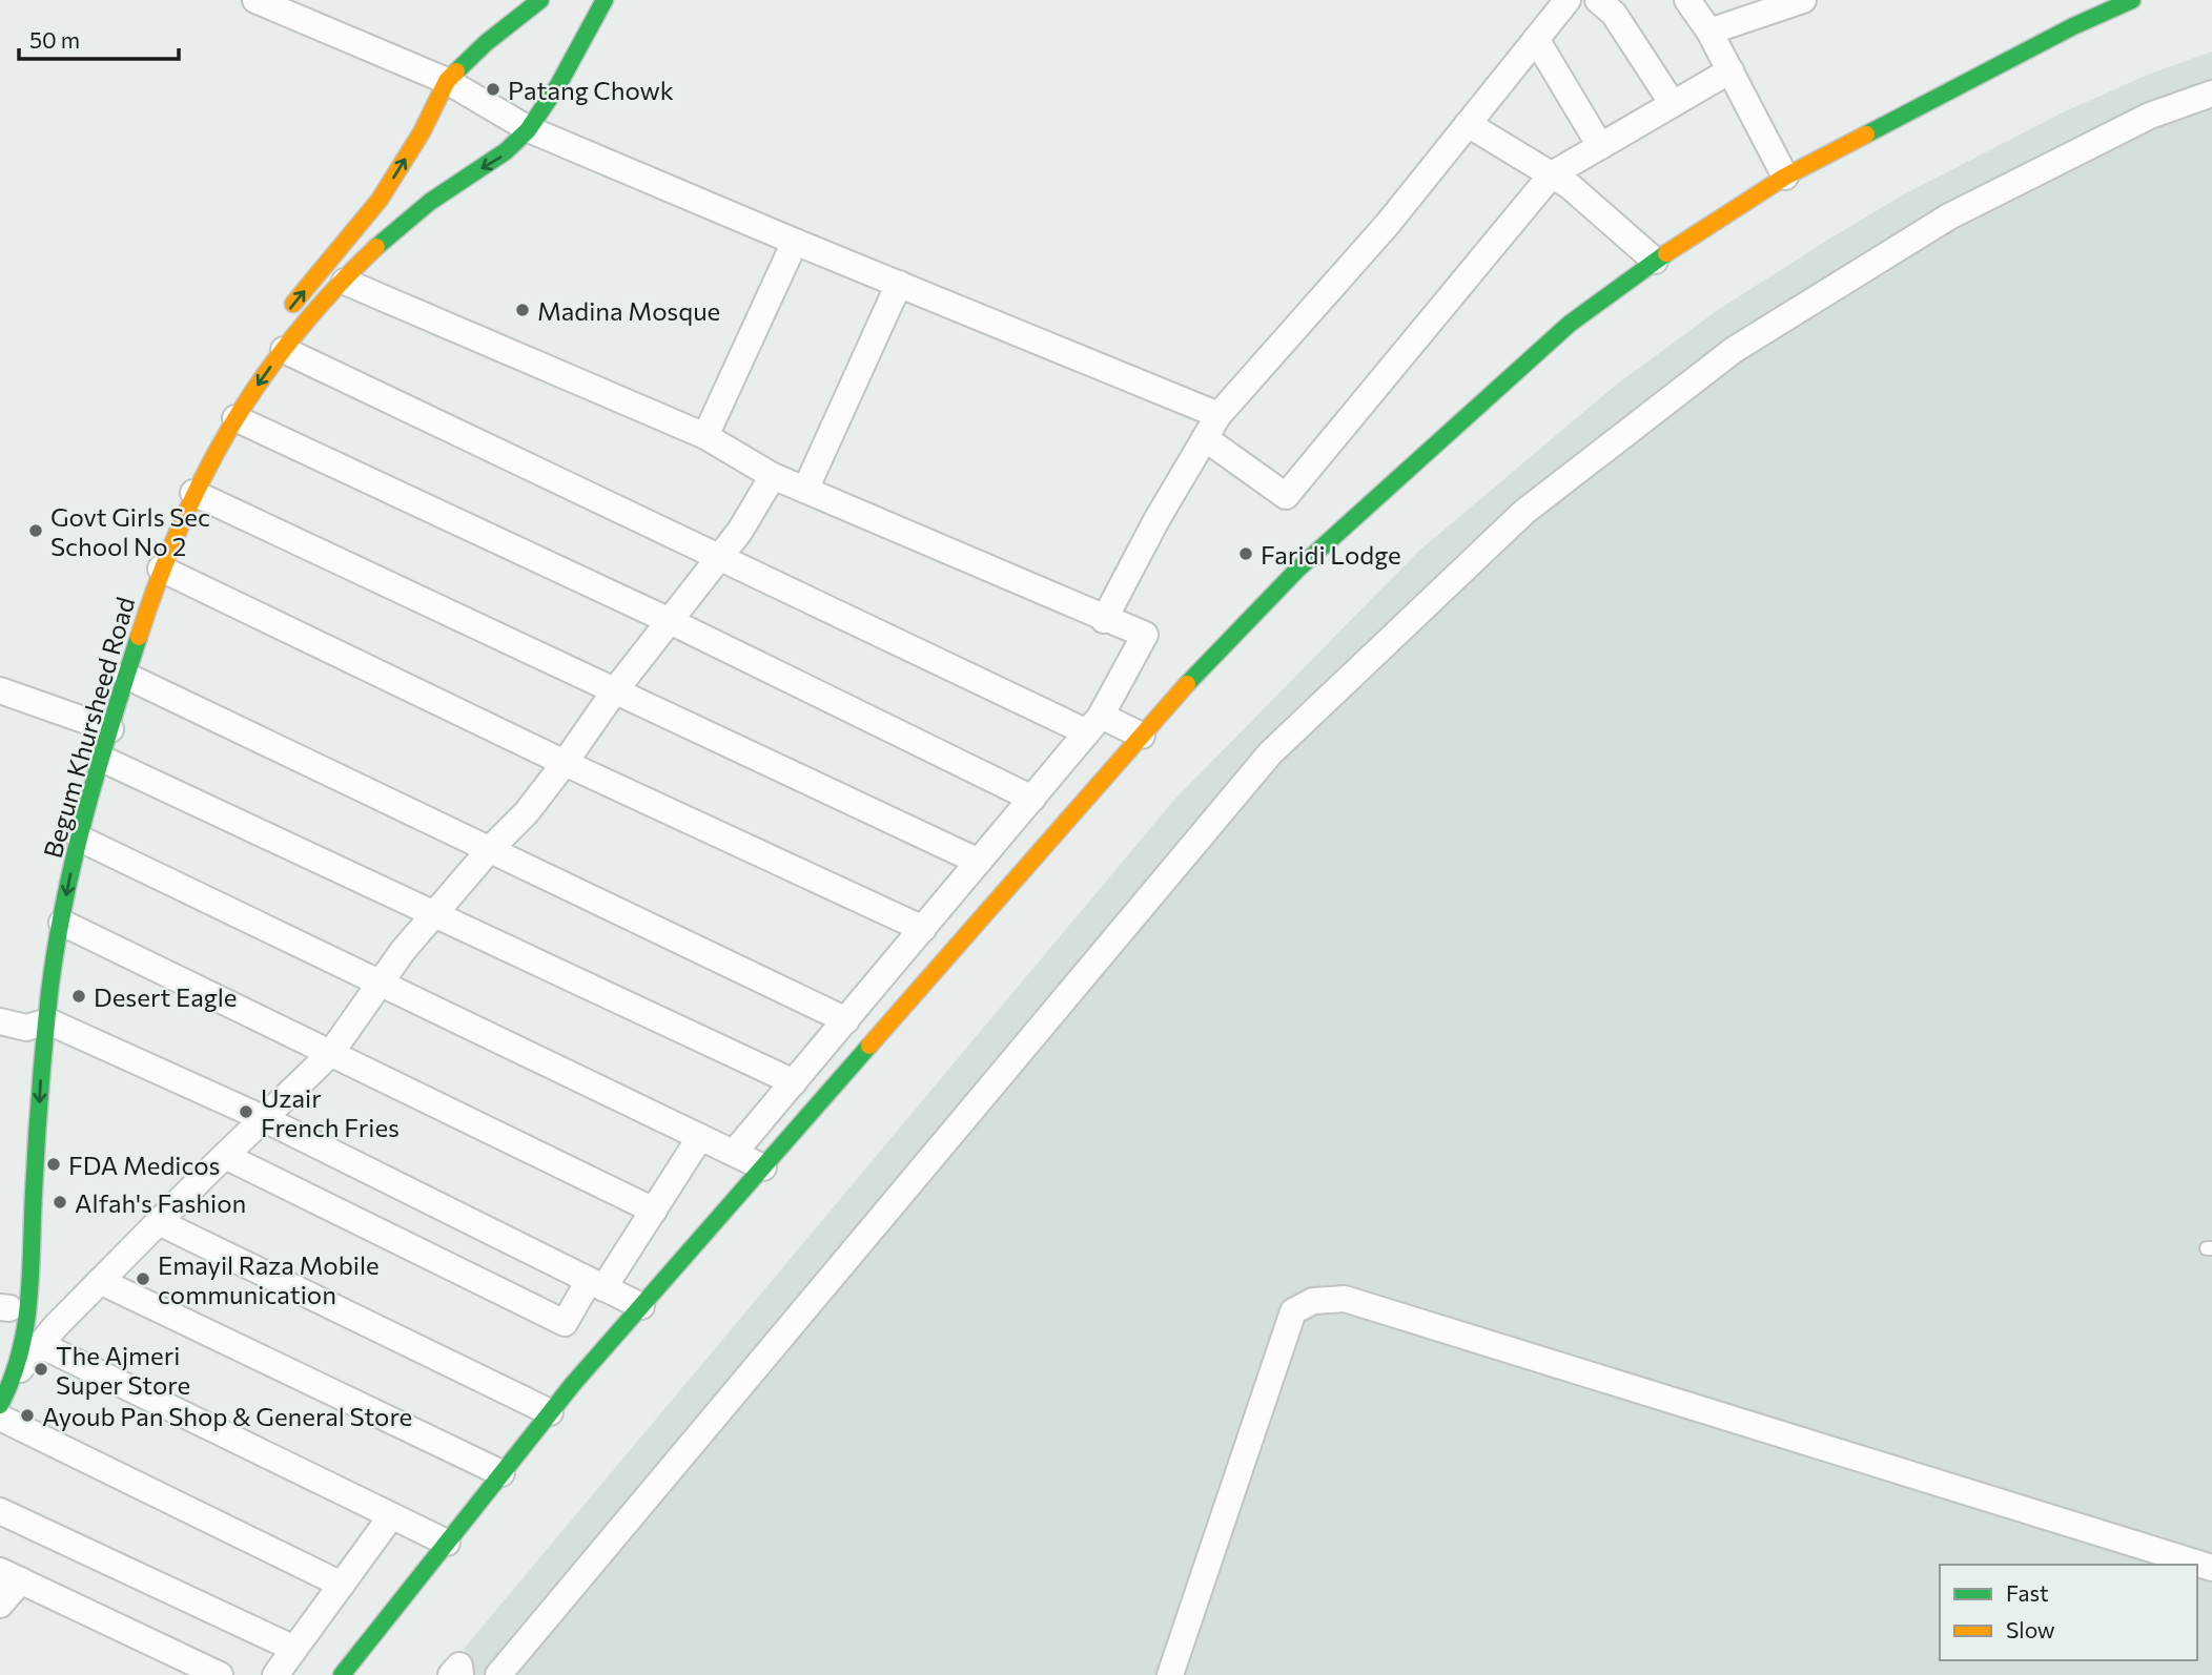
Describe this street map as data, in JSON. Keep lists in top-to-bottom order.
{
  "streets": {
    "street": ["Begum Khursheed Road"]
  },
  "places": [
    "Patang Chowk",
    "Madina Mosque",
    "Govt Girls Sec School No 2",
    "Faridi Lodge",
    "Desert Eagle",
    "Uzair French Fries",
    "FDA Medicos",
    "Alfah's Fashion",
    "Emayil Raza Mobile communication",
    "The Ajmeri Super Store",
    "Ayoub Pan Shop & General Store"
  ],
  "legend": ["Fast", "Slow"],
  "scale_bar": "50 m"
}
